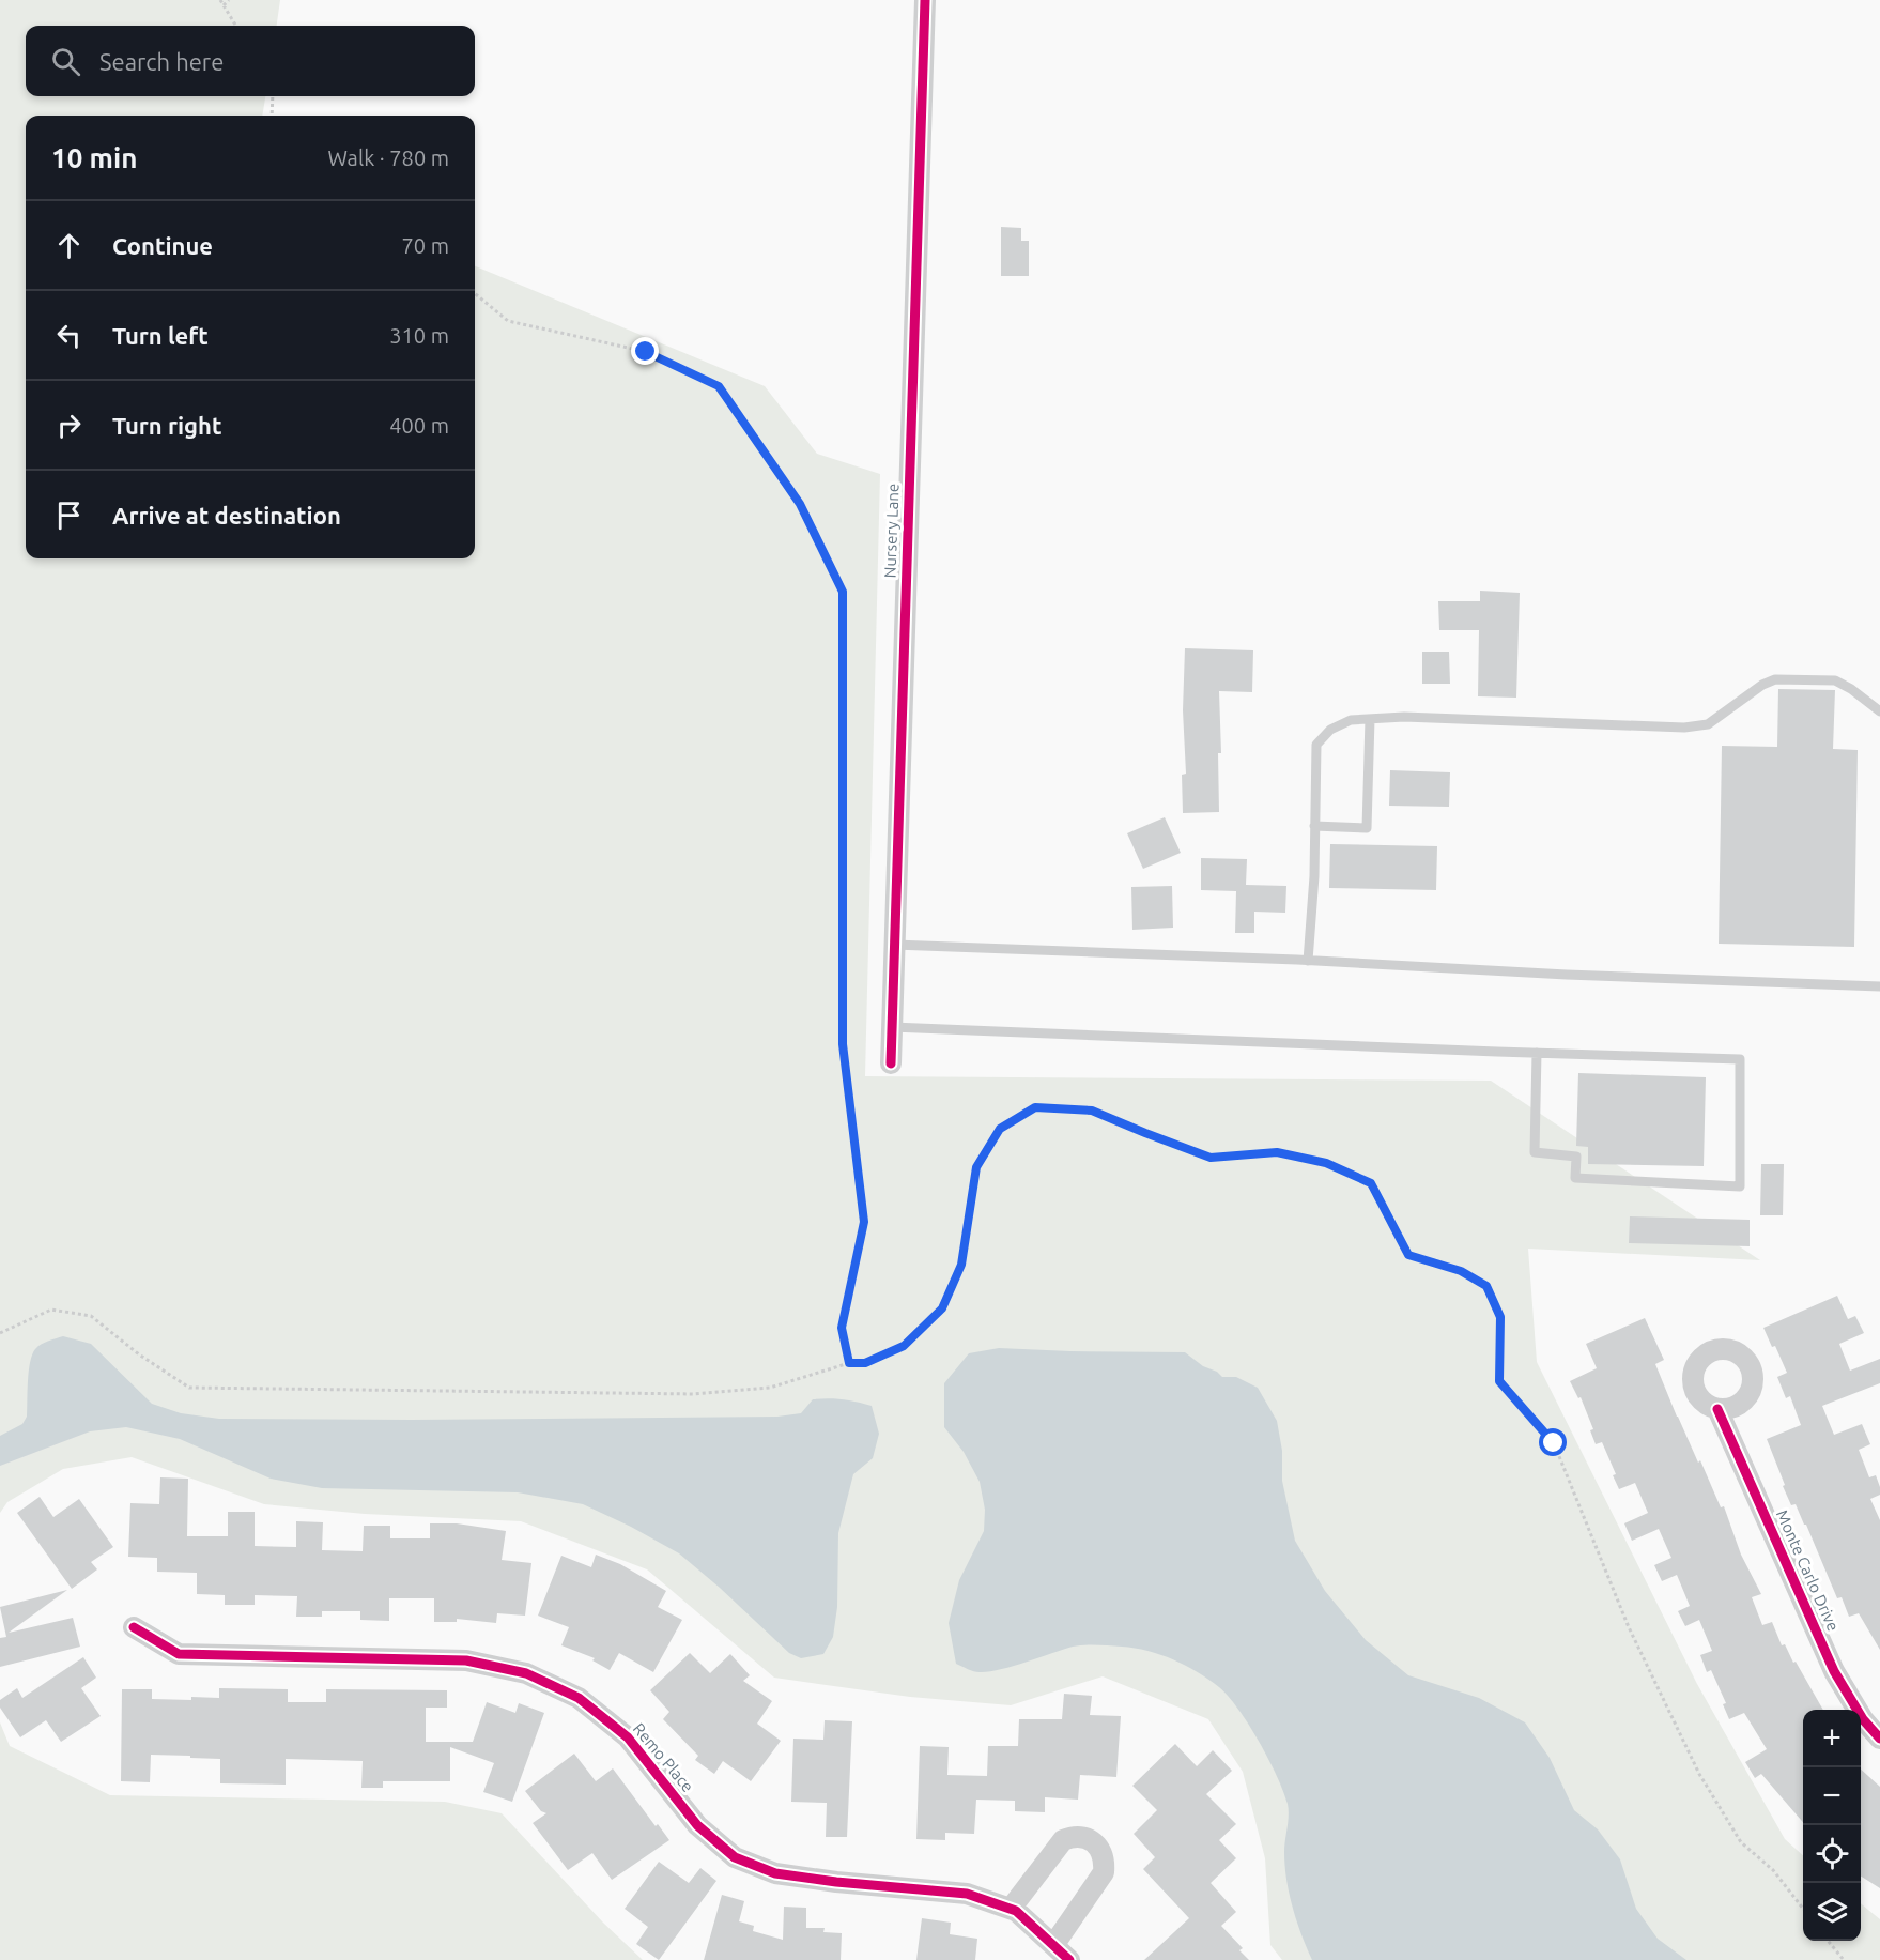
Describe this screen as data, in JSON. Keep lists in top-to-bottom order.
{
  "streets": {
    "street": ["Nursery Lane", "Monte Carlo Drive", "Remo Place"]
  },
  "page": {
    "search": "Search here",
    "heading": ["10 min", "Walk · 780 m"],
    "list": [
      ["Continue", "70 m"],
      ["Turn left", "310 m"],
      ["Turn right", "400 m"],
      "Arrive at destination"
    ],
    "map_buttons": ["+", "−"]
  }
}
